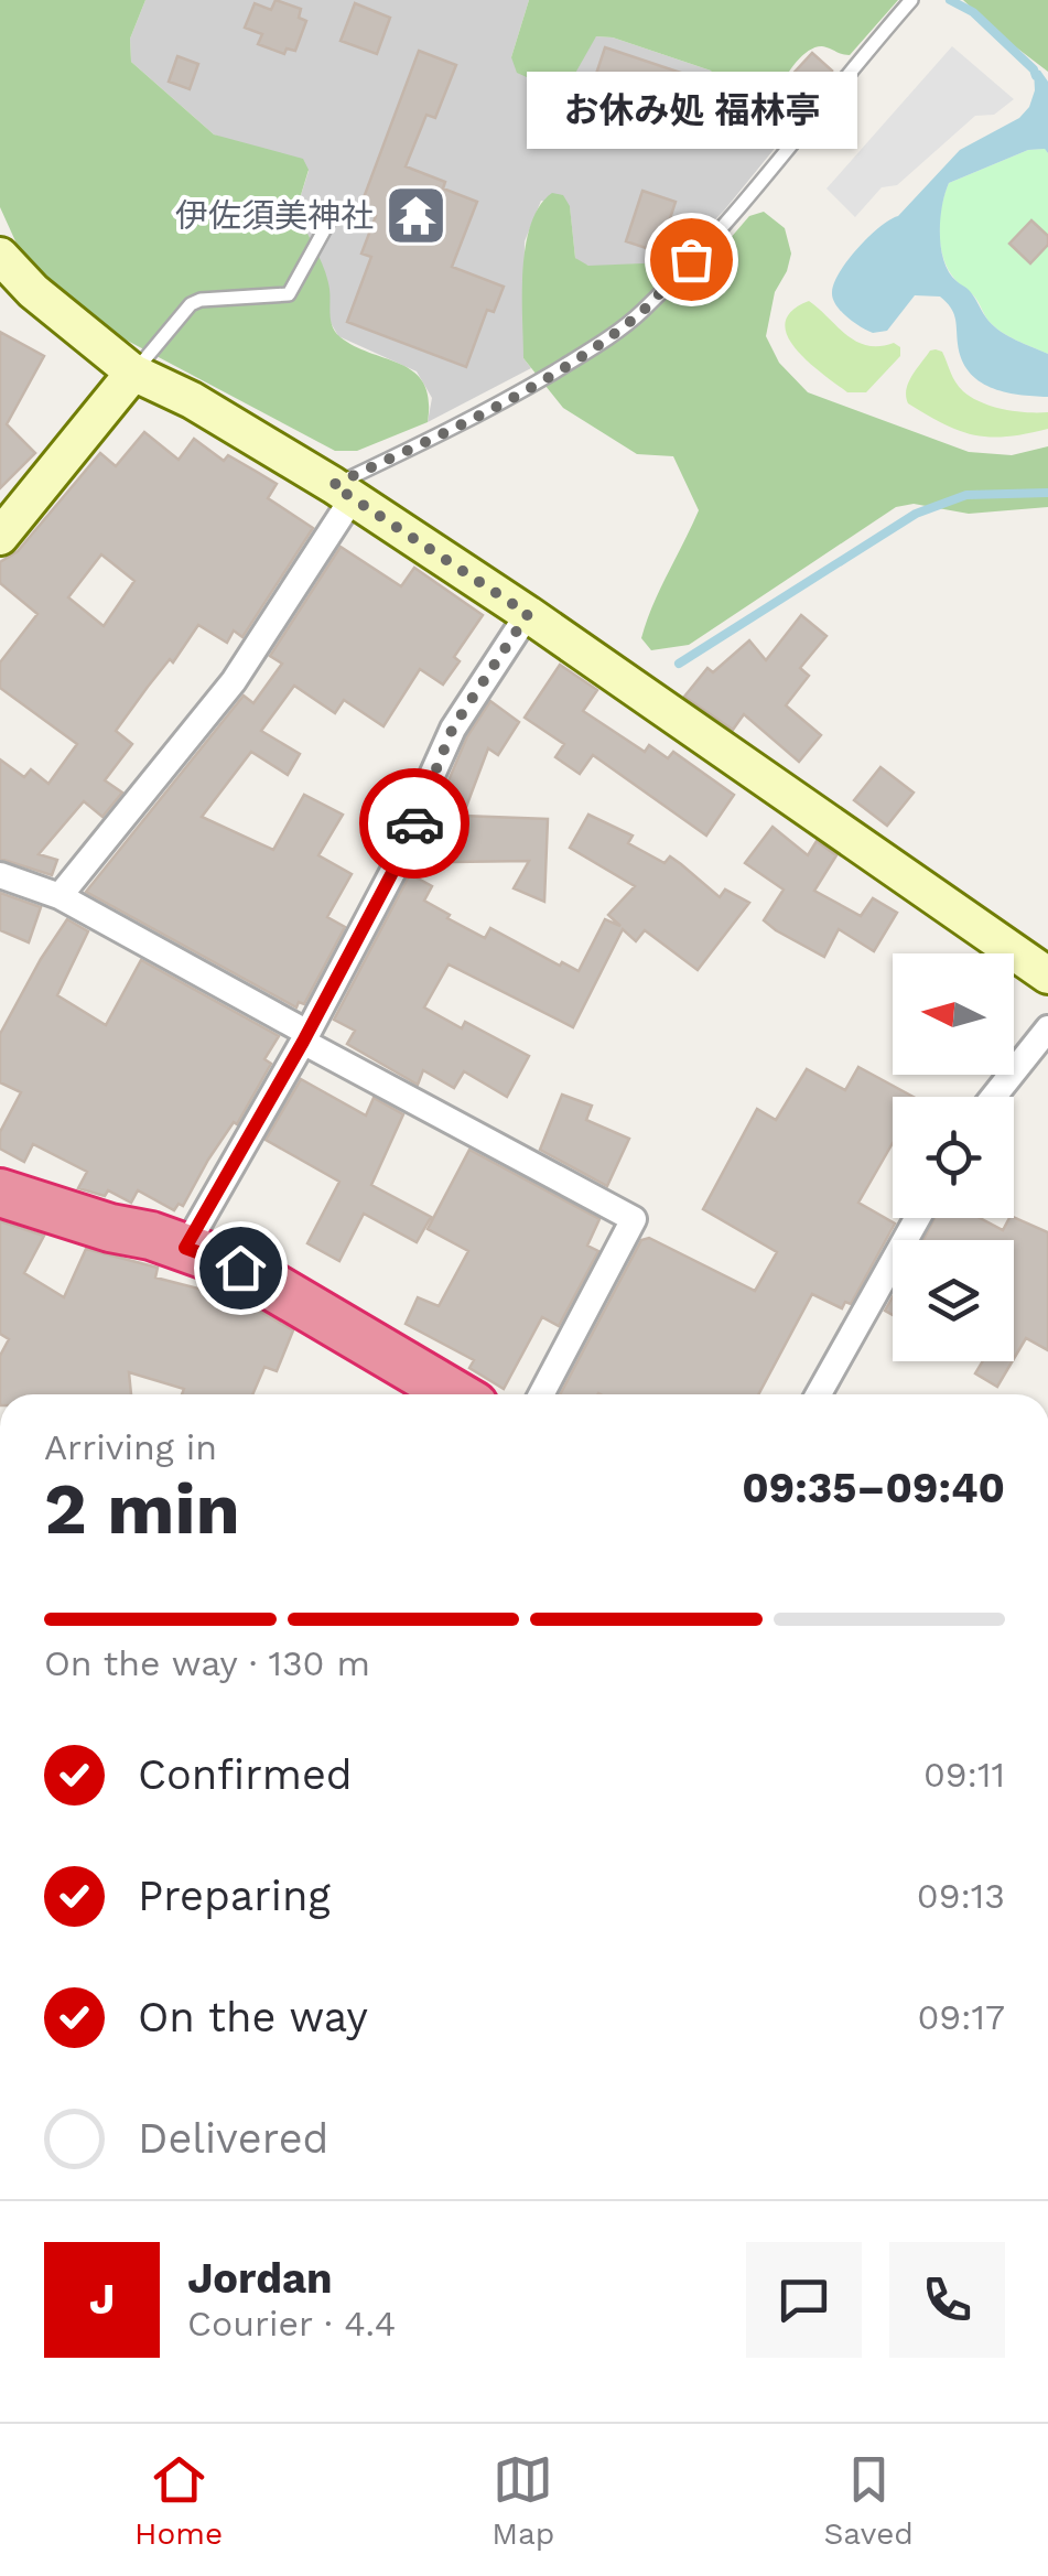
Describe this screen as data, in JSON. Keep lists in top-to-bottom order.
{
  "places": {
    "temple": ["伊佐須美神社"],
    "other": ["お休み処 福林亭"]
  },
  "north": "left",
  "page": {
    "bubble": "お休み処 福林亭",
    "heading": ["2 min", "Arriving in", "09:35–09:40"],
    "panel": ["Jordan", "Courier · 4.4"],
    "bar": "On the way · 130 m",
    "list": [
      ["Confirmed", "09:11"],
      ["Preparing", "09:13"],
      ["On the way", "09:17"],
      "Delivered"
    ],
    "round": "J",
    "tabs": ["Home", "Map", "Saved"]
  }
}
